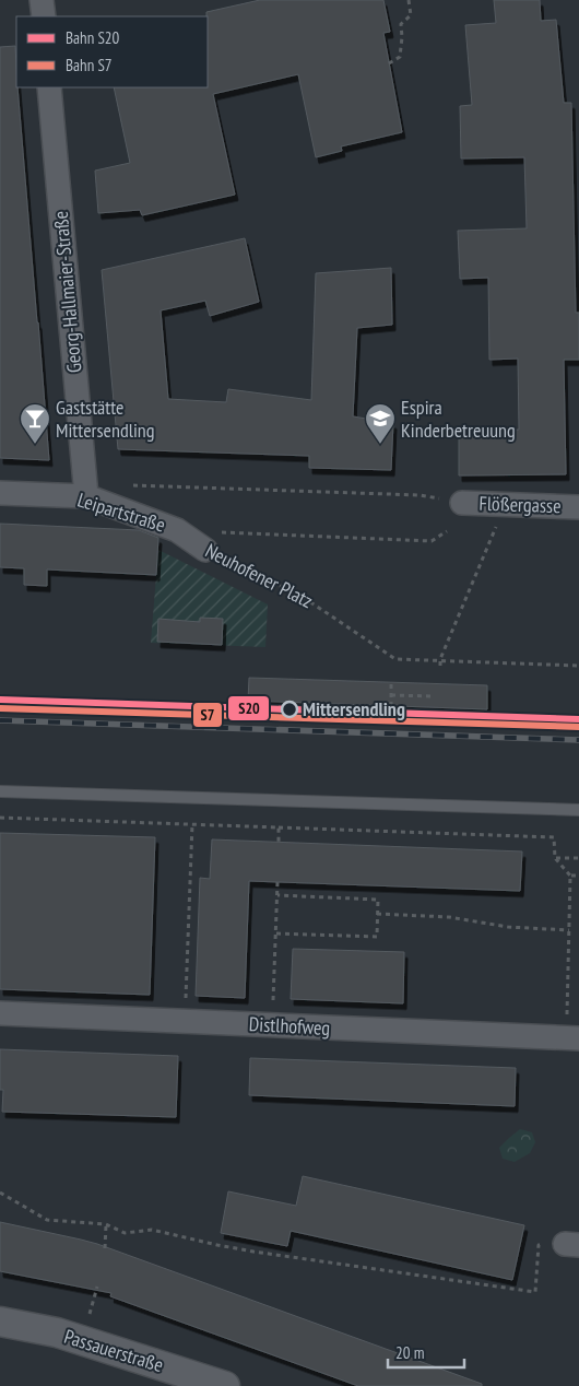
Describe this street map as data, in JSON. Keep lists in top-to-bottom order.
{
  "streets": {
    "street": [
      "Georg-Hallmaier-Straße",
      "Flößergasse",
      "Leipartstraße",
      "Neuhofener Platz",
      "Distlhofweg",
      "Passauerstraße"
    ]
  },
  "crossings": [
    ["Georg-Hallmaier-Straße", "Leipartstraße"],
    ["Leipartstraße", "Neuhofener Platz"]
  ],
  "places": {
    "bar": ["Gaststätte Mittersendling"],
    "school or university": ["Espira Kinderbetreuung"],
    "other": ["Mittersendling"]
  },
  "lines": ["rail line S20", "rail line S7"],
  "legend": ["Bahn S20", "Bahn S7"],
  "scale_bar": "20 m"
}
